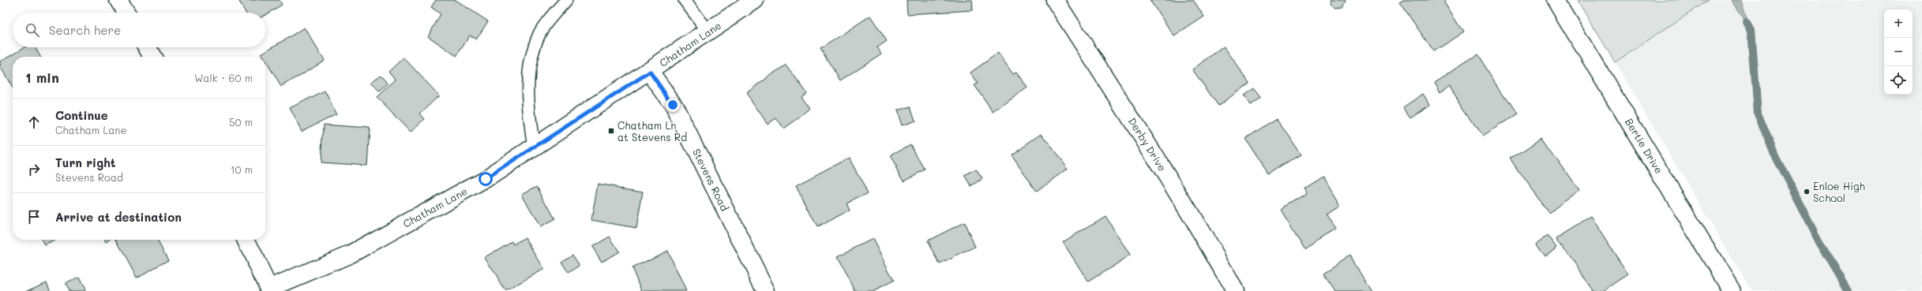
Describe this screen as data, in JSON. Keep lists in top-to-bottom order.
{
  "streets": {
    "street": [
      "Chatham Lane",
      "Derby Drive",
      "Bertie Drive",
      "Stevens Road"
    ]
  },
  "crossings": [
    ["Chatham Lane", "Stevens Road"]
  ],
  "places": {
    "transit": ["Chatham Ln at Stevens Rd"],
    "other": ["Enloe High School"]
  },
  "page": {
    "map_buttons": ["+", "−"],
    "search": "Search here",
    "heading": ["1 min", "Walk · 60 m"],
    "list": [
      ["Continue", "Chatham Lane", "50 m"],
      ["Turn right", "Stevens Road", "10 m"],
      "Arrive at destination"
    ]
  }
}
